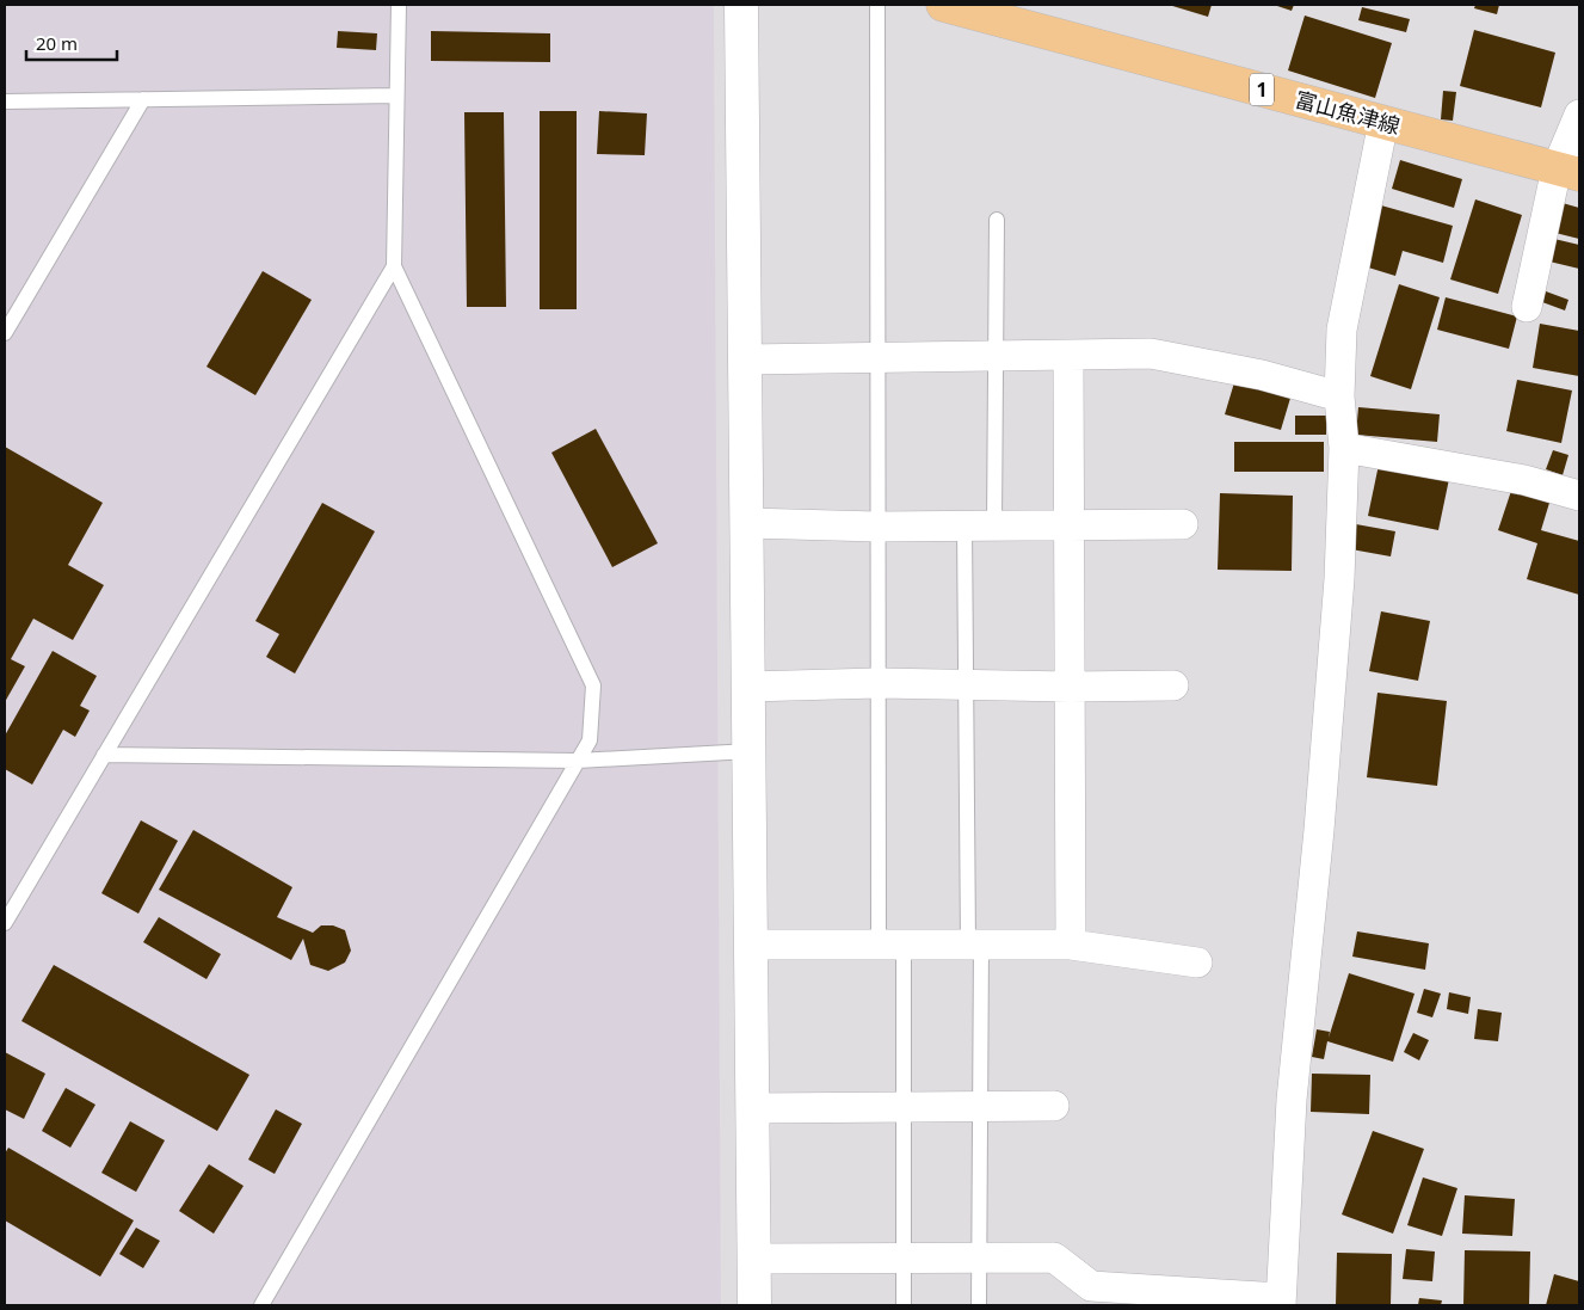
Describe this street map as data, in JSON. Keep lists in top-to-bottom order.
{
  "streets": {
    "main road": ["1", "富山魚津線"]
  },
  "scale_bar": "20 m"
}
